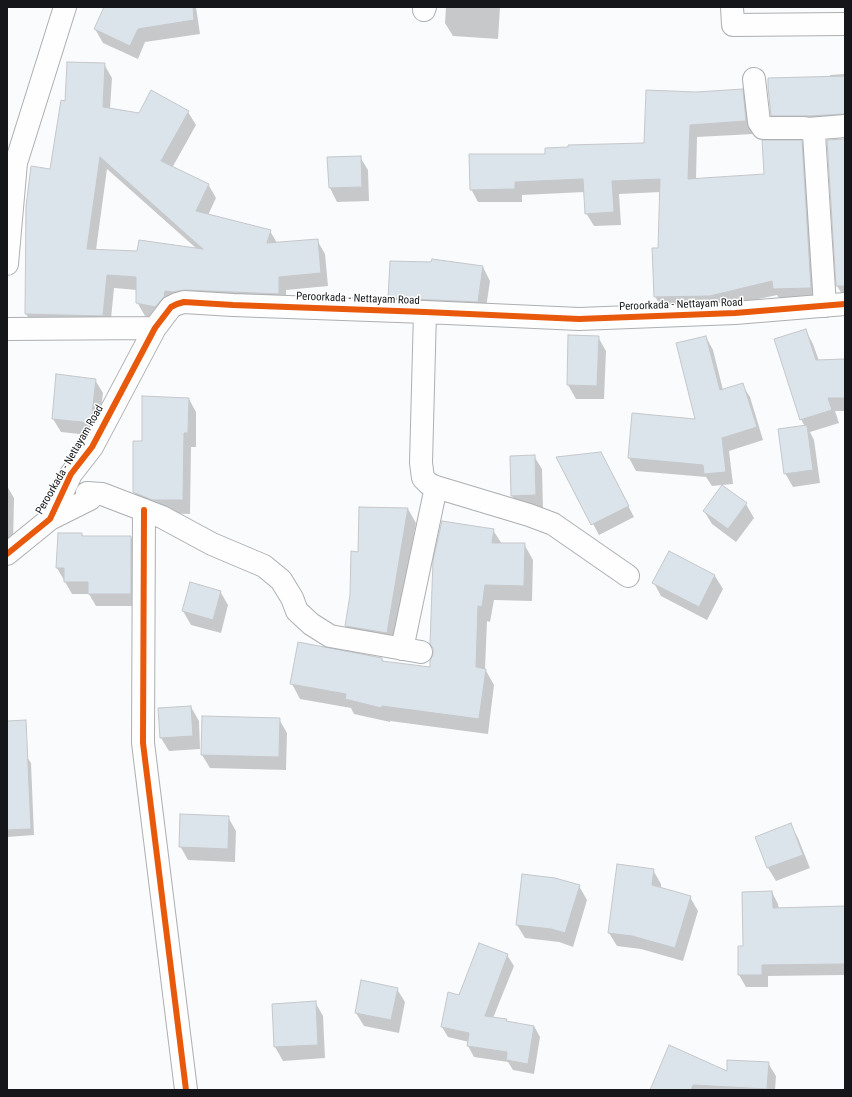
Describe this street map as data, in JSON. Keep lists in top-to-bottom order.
{
  "streets": {
    "street": ["Peroorkada - Nettayam Road"]
  }
}
